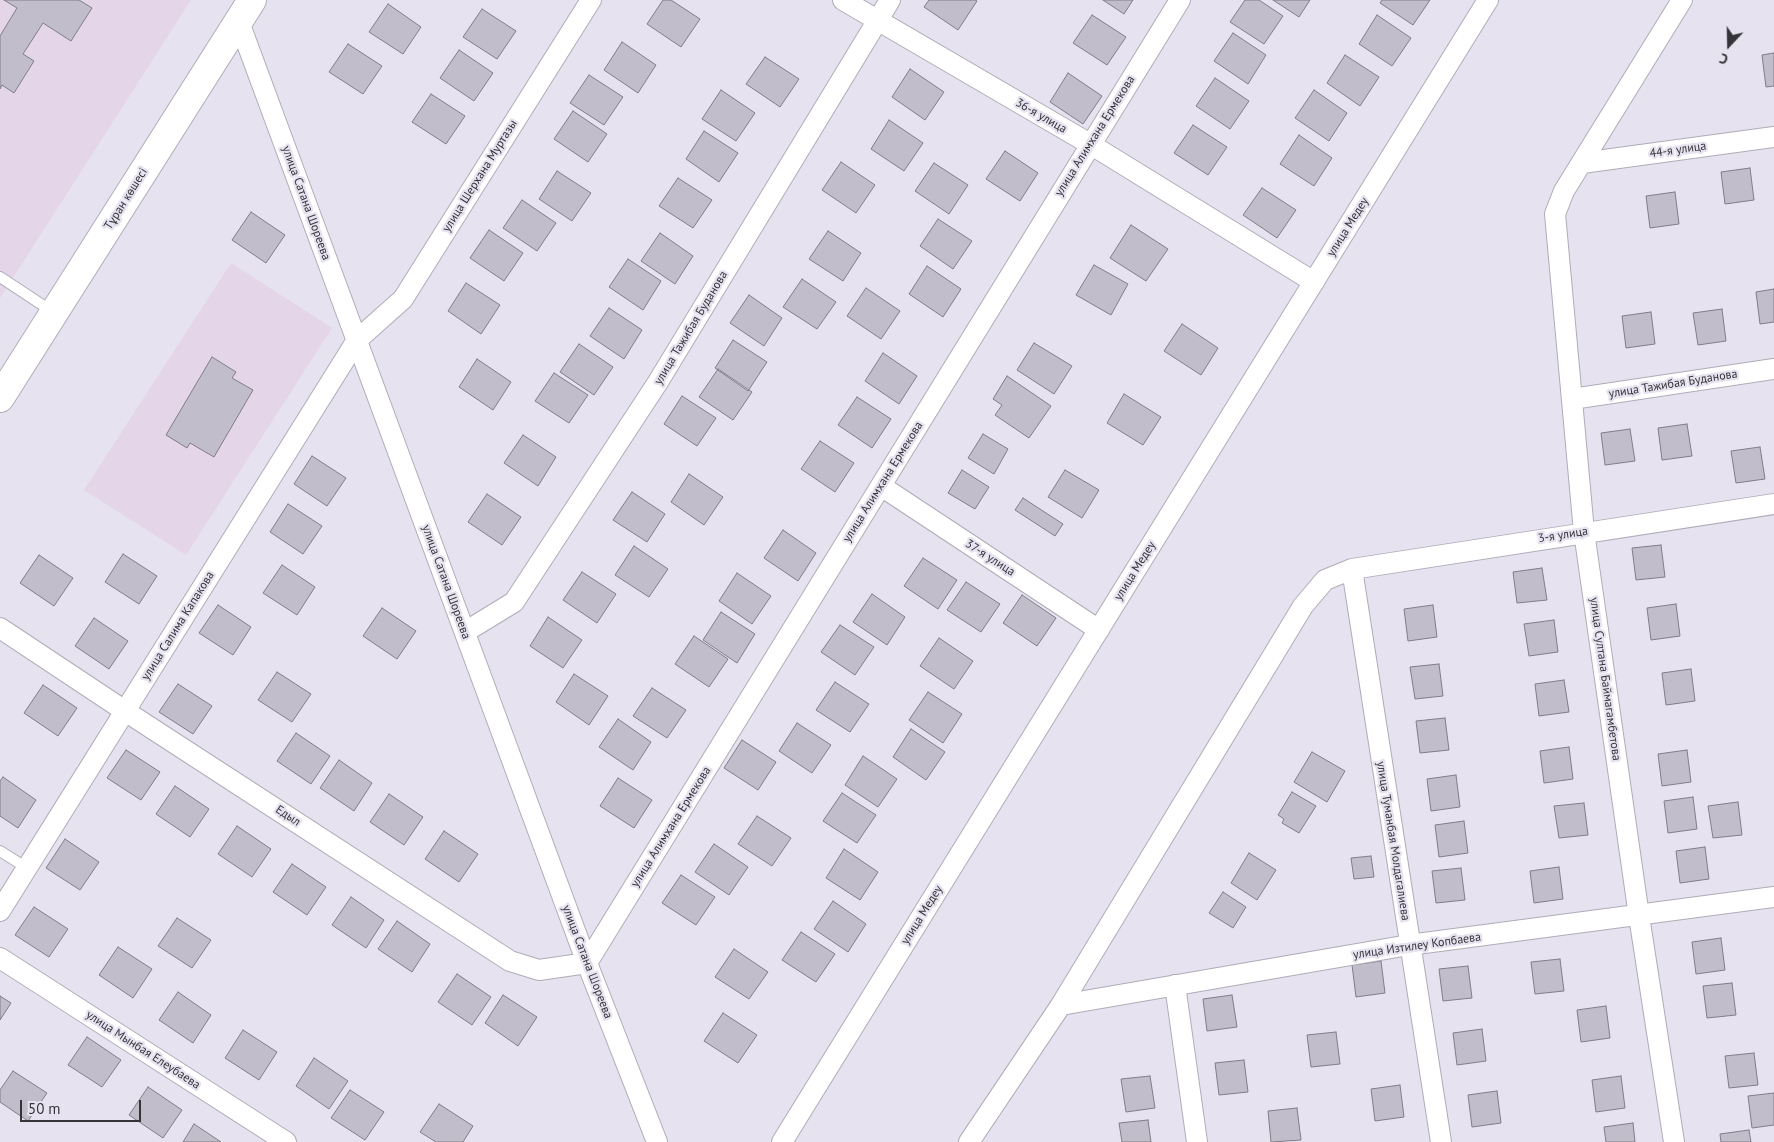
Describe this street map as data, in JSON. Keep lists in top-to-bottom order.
{
  "streets": {
    "street": [
      "36-я улица",
      "улица Алимхана Ермекова",
      "44-я улица",
      "улица Шерхана Муртазы",
      "Тұран көшесі",
      "улица Сатана Шореева",
      "улица Медеу",
      "улица Тажибая Буданова",
      "3-я улица",
      "37-я улица",
      "улица Салима Капакова",
      "улица Султана Баймагамбетова",
      "Едыл",
      "улица Туманбая Молдагалиева",
      "улица Изтилеу Копбаева",
      "улица Мынбая Елеубаева"
    ]
  },
  "crossings": [
    ["36-я улица", "улица Алимхана Ермекова"],
    ["36-я улица", "улица Медеу"],
    ["36-я улица", "улица Тажибая Буданова"],
    ["улица Алимхана Ермекова", "улица Сатана Шореева"],
    ["улица Алимхана Ермекова", "37-я улица"],
    ["улица Алимхана Ермекова", "Едыл"],
    ["44-я улица", "улица Султана Баймагамбетова"],
    ["улица Шерхана Муртазы", "улица Сатана Шореева"],
    ["улица Шерхана Муртазы", "улица Салима Капакова"],
    ["Тұран көшесі", "улица Сатана Шореева"],
    ["улица Сатана Шореева", "улица Тажибая Буданова"],
    ["улица Сатана Шореева", "улица Салима Капакова"],
    ["улица Сатана Шореева", "Едыл"],
    ["улица Медеу", "37-я улица"],
    ["улица Тажибая Буданова", "улица Султана Баймагамбетова"],
    ["3-я улица", "улица Султана Баймагамбетова"],
    ["3-я улица", "улица Туманбая Молдагалиева"],
    ["улица Салима Капакова", "Едыл"],
    ["улица Султана Баймагамбетова", "улица Изтилеу Копбаева"],
    ["улица Туманбая Молдагалиева", "улица Изтилеу Копбаева"]
  ],
  "scale_bar": "50 m",
  "north": "bottom"
}
